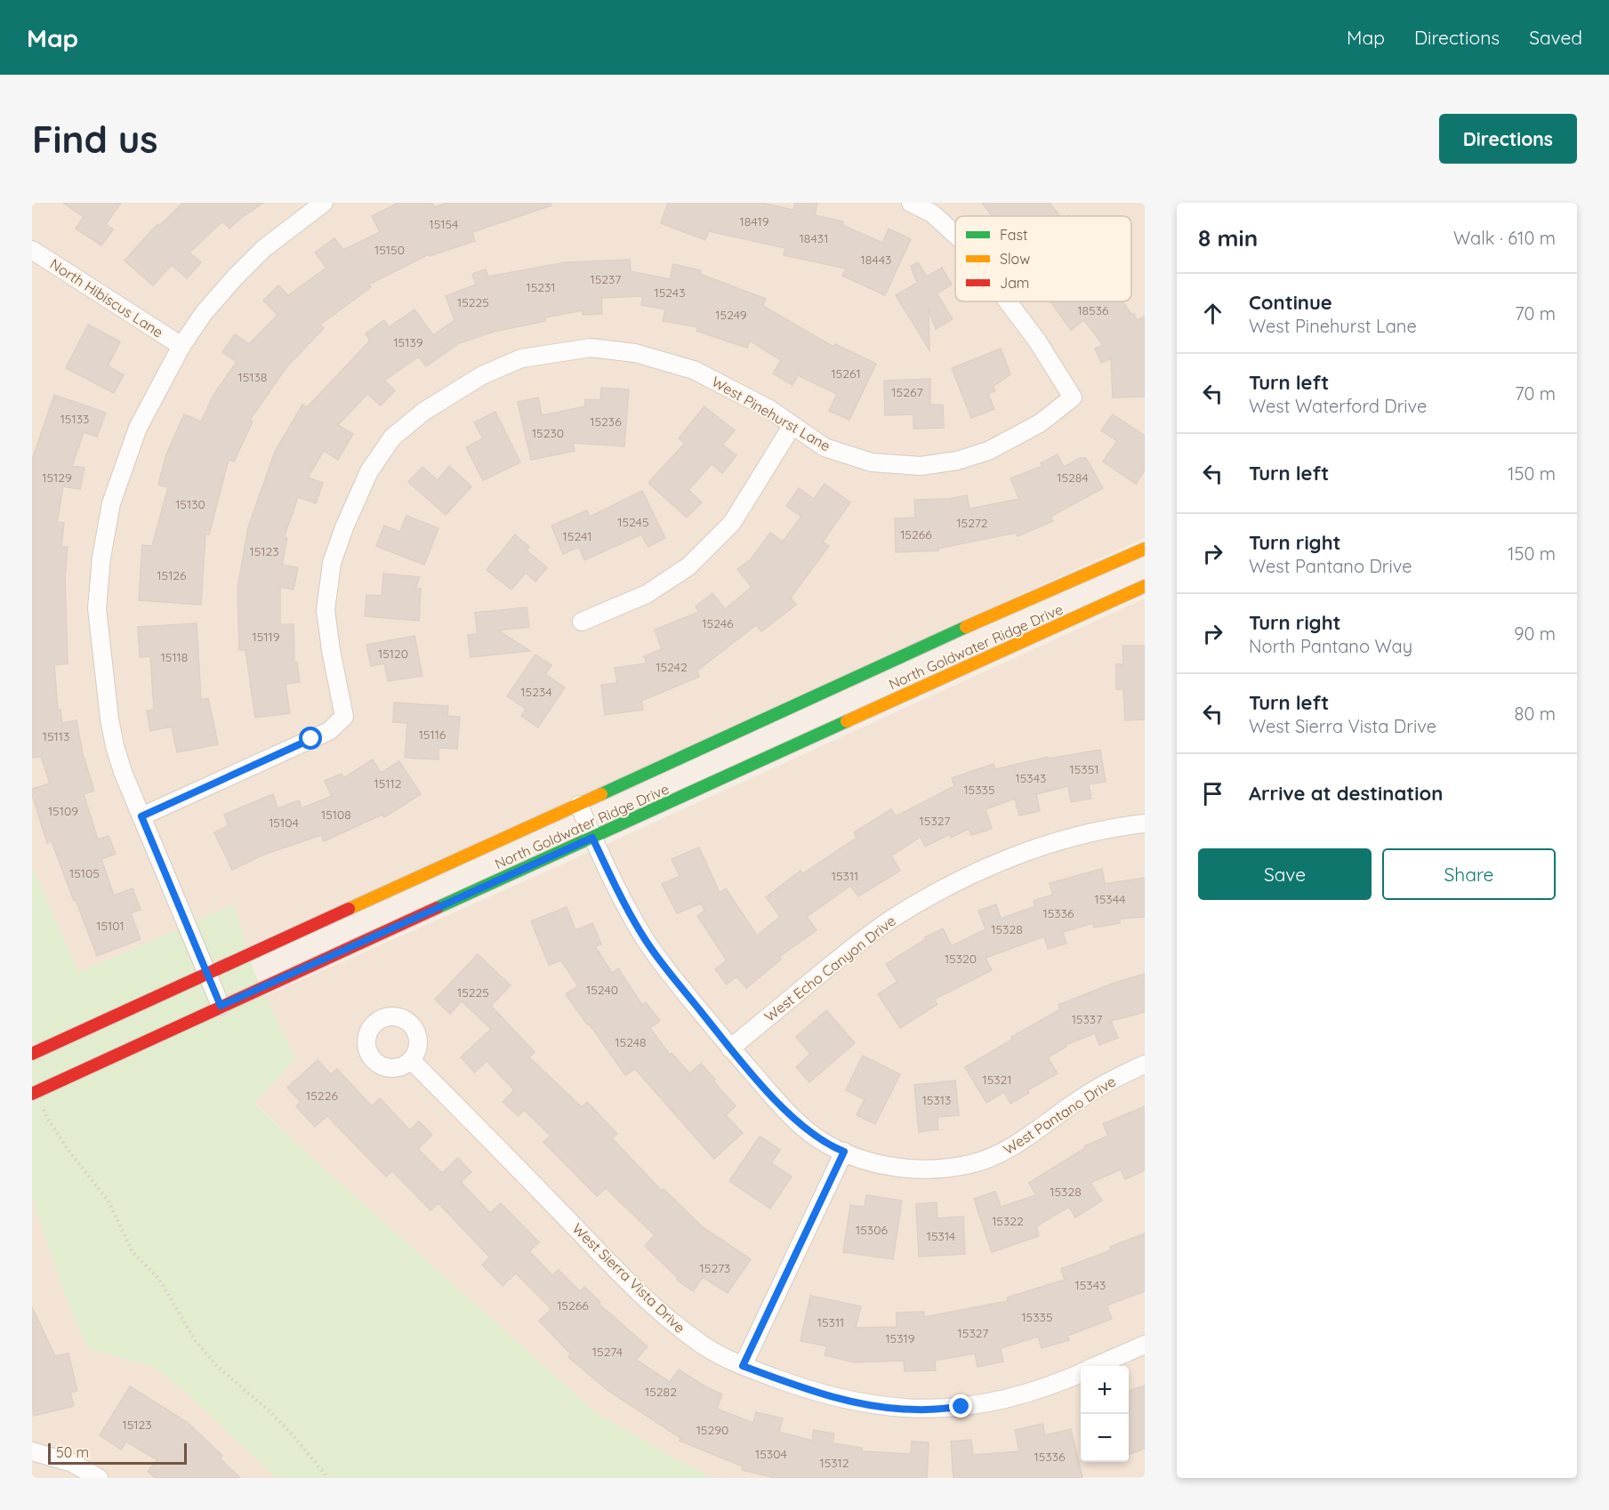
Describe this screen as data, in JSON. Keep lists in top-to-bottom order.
{
  "streets": {
    "street": [
      "North Hibiscus Lane",
      "West Pinehurst Lane",
      "North Goldwater Ridge Drive",
      "West Echo Canyon Drive",
      "West Pantano Drive",
      "West Sierra Vista Drive"
    ]
  },
  "crossings": [
    ["North Goldwater Ridge Drive", "West Pantano Drive"],
    ["West Echo Canyon Drive", "West Pantano Drive"]
  ],
  "house_numbers": [
    "18419",
    "15154",
    "18431",
    "15150",
    "18443",
    "15237",
    "15231",
    "15243",
    "15225",
    "18536",
    "15249",
    "15139",
    "15261",
    "15138",
    "15267",
    "15133",
    "15236",
    "15230",
    "15129",
    "15284",
    "15130",
    "15245",
    "15272",
    "15266",
    "15241",
    "15123",
    "15126",
    "15246",
    "15119",
    "15120",
    "15118",
    "15242",
    "15234",
    "15116",
    "15113",
    "15351",
    "15343",
    "15112",
    "15335",
    "15109",
    "15108",
    "15327",
    "15104",
    "15105",
    "15311",
    "15344",
    "15336",
    "15101",
    "15328",
    "15320",
    "15240",
    "15225",
    "15337",
    "15248",
    "15321",
    "15226",
    "15313",
    "15328",
    "15322",
    "15306",
    "15314",
    "15273",
    "15343",
    "15266",
    "15335",
    "15311",
    "15327",
    "15319",
    "15274",
    "15282",
    "15123",
    "15290",
    "15304",
    "15336",
    "15312"
  ],
  "legend": ["Fast", "Slow", "Jam"],
  "scale_bar": "50 m",
  "page": {
    "header": "Map",
    "nav": ["Map", "Directions", "Saved"],
    "buttons": [
      "Directions",
      ["Save", "Share"]
    ],
    "title": "Find us",
    "heading": ["8 min", "Walk · 610 m"],
    "list": [
      ["Continue", "West Pinehurst Lane", "70 m"],
      ["Turn left", "West Waterford Drive", "70 m"],
      ["Turn left", "150 m"],
      ["Turn right", "West Pantano Drive", "150 m"],
      ["Turn right", "North Pantano Way", "90 m"],
      ["Turn left", "West Sierra Vista Drive", "80 m"],
      "Arrive at destination"
    ],
    "map_buttons": ["+", "−"],
    "scale": "50 m"
  }
}
